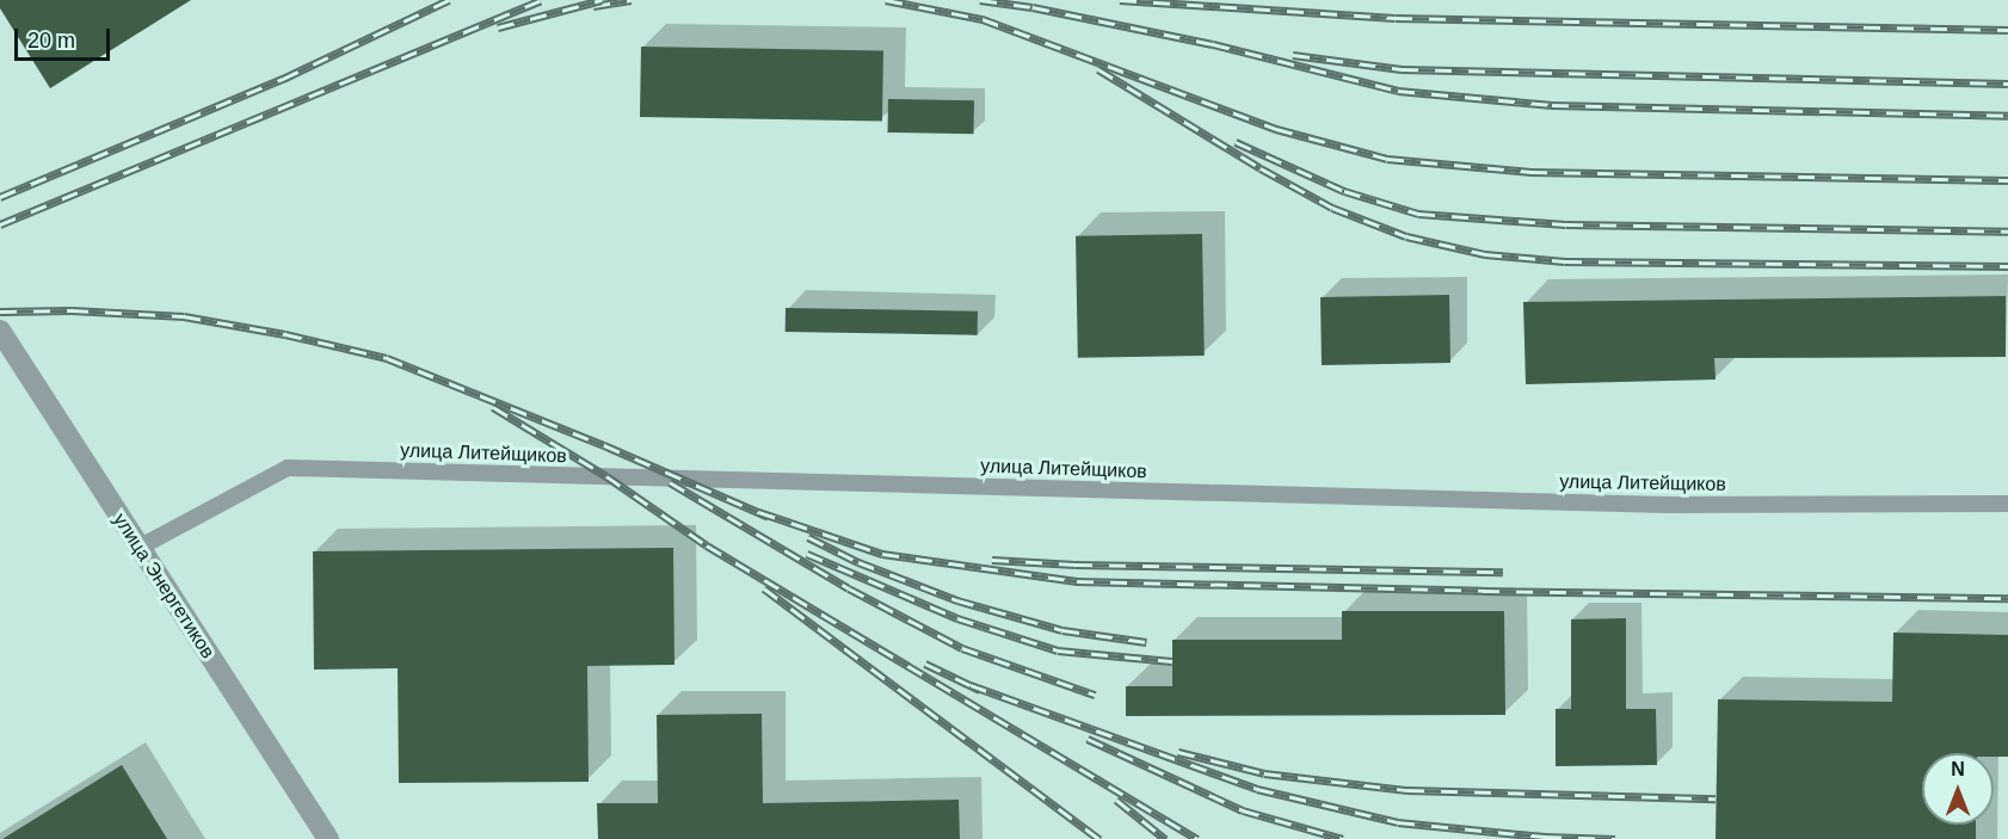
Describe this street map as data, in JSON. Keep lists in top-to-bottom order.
{
  "streets": {
    "street": ["улица Энергетиков"],
    "lane": ["улица Литейщиков"]
  },
  "crossings": [
    ["улица Литейщиков", "улица Энергетиков"]
  ],
  "scale_bar": "20 m",
  "north": "top"
}
